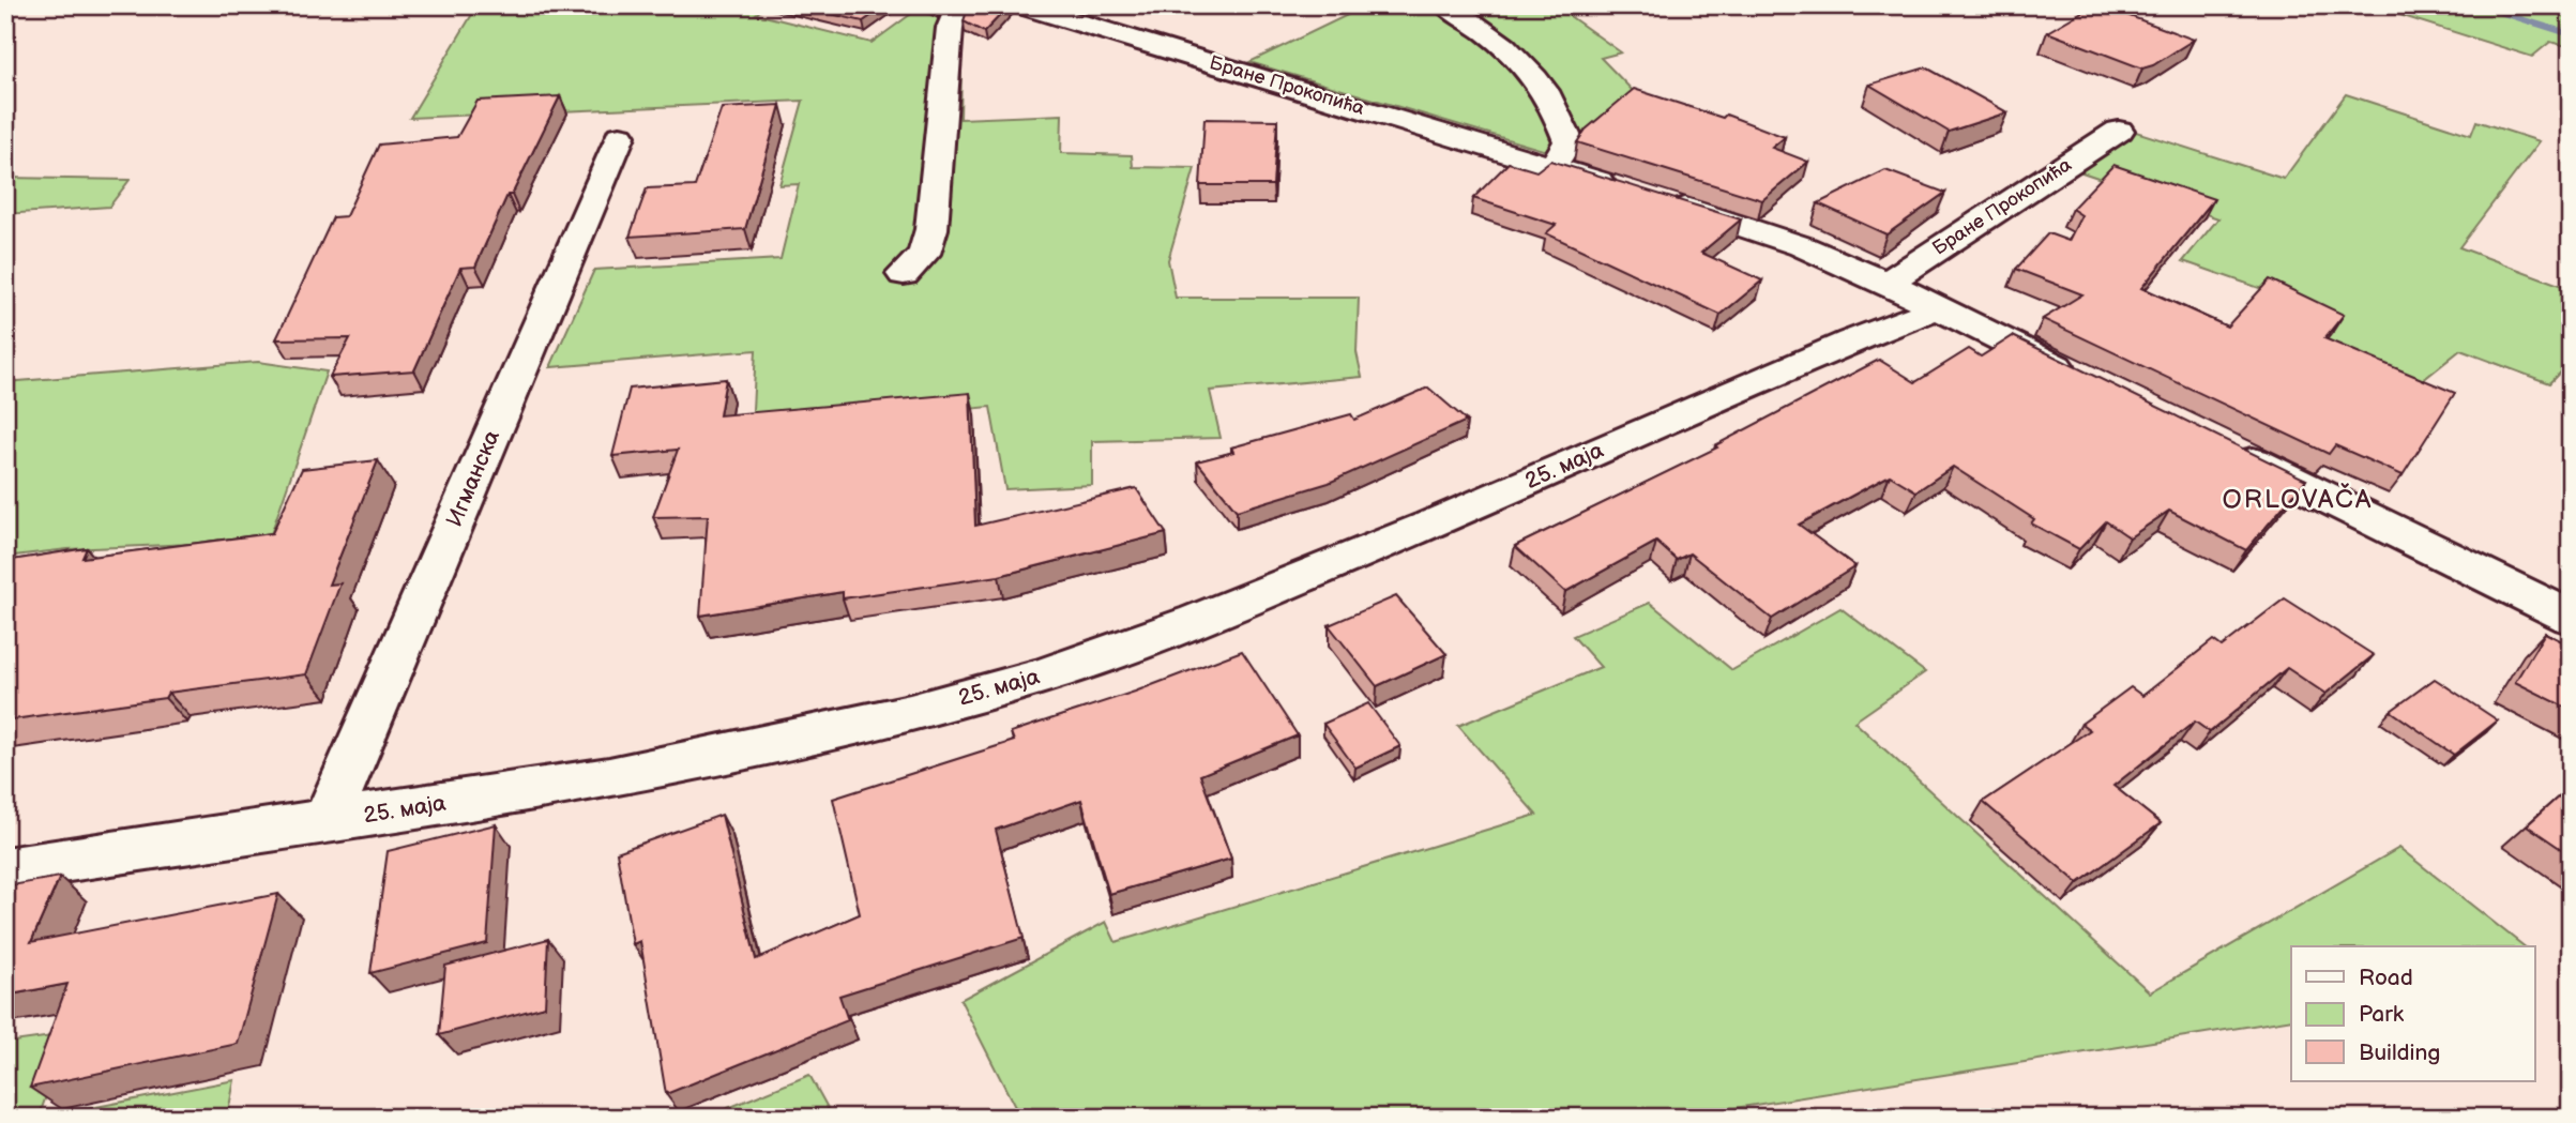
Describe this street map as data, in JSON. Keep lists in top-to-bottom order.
{
  "streets": {
    "street": ["Бране Прокопића", "25. маја", "Игманска"]
  },
  "crossings": [
    ["Бране Прокопића", "25. маја"],
    ["25. маја", "Игманска"]
  ],
  "districts": ["ORLOVAČA"],
  "legend": ["Road", "Park", "Building"]
}
